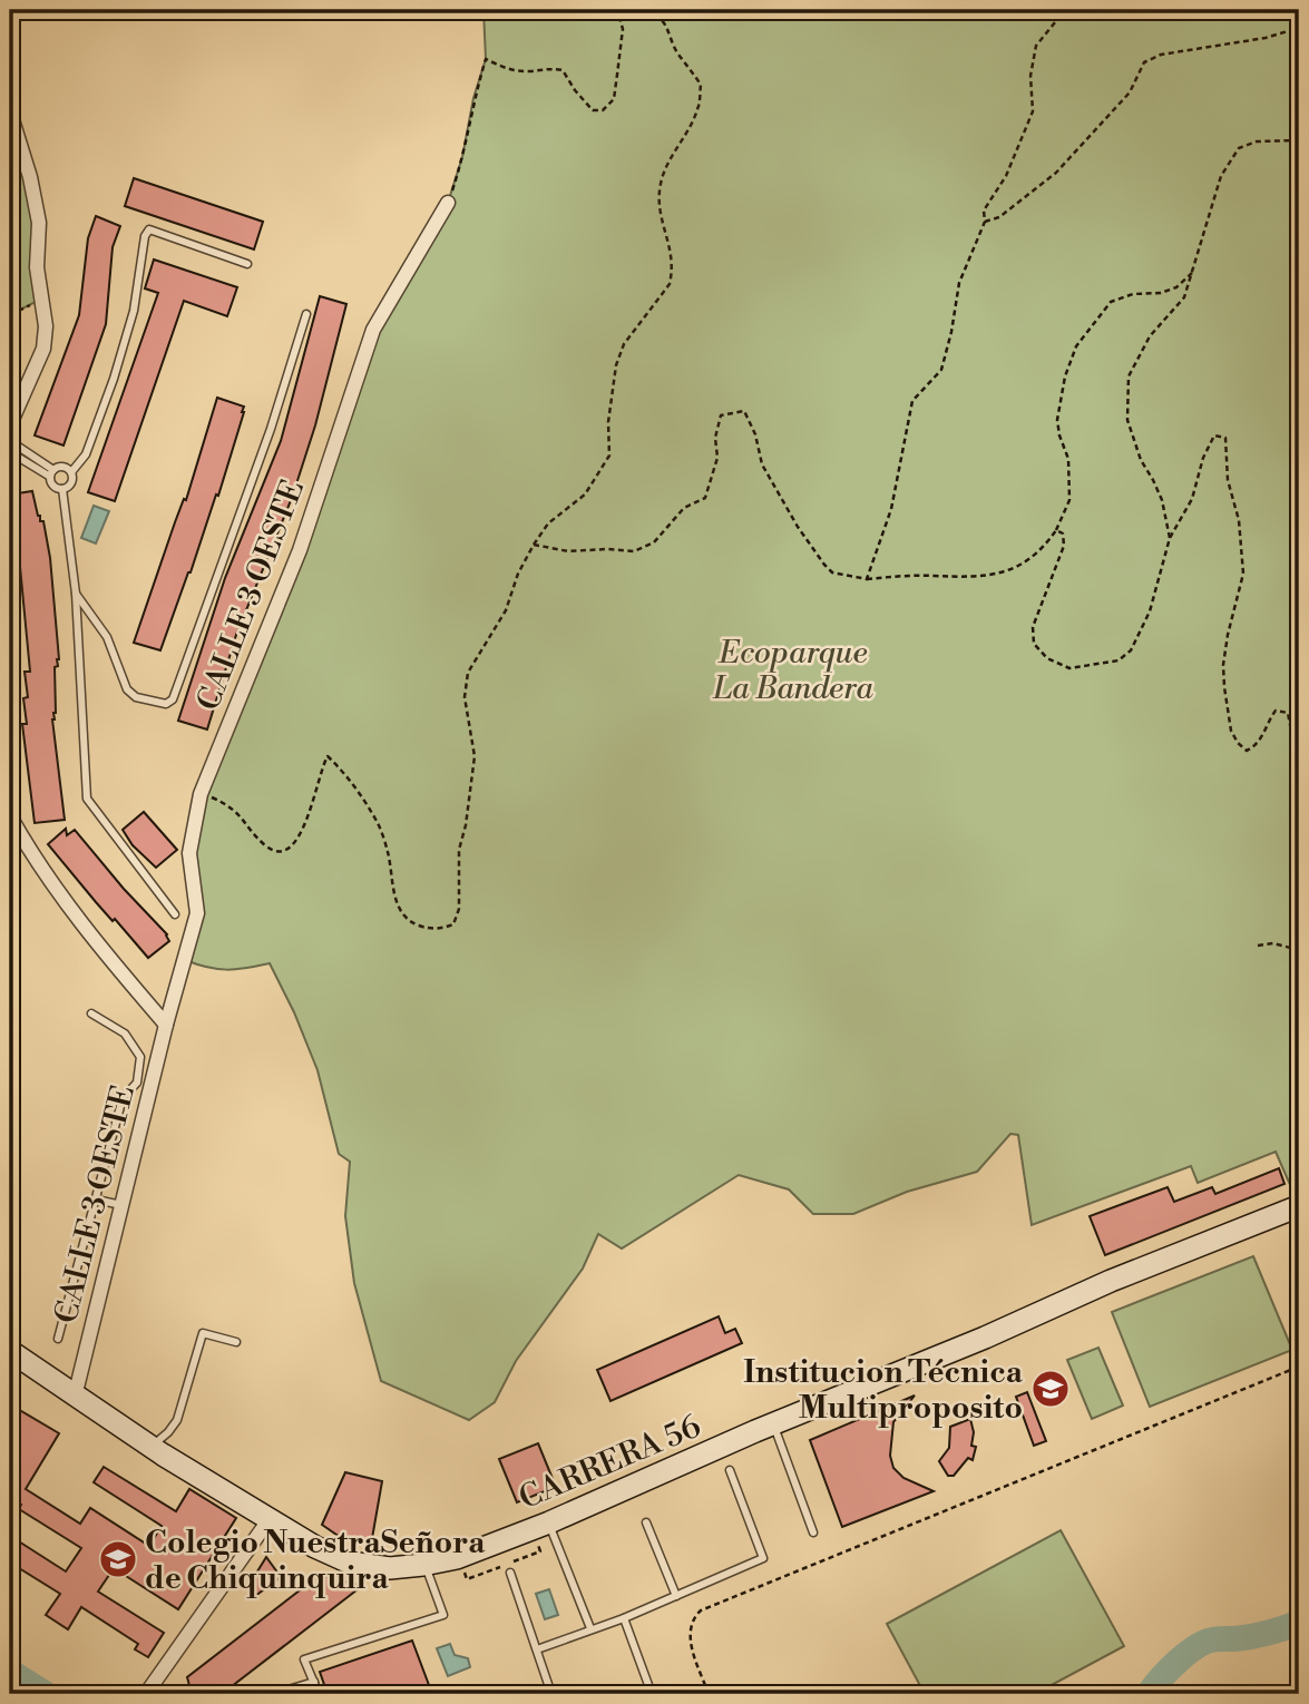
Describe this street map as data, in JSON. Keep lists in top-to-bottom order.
{
  "streets": {
    "street": ["CALLE 3 OESTE", "CARRERA 56"]
  },
  "crossings": [
    ["CALLE 3 OESTE", "CARRERA 56"]
  ],
  "parks": ["Ecoparque La Bandera"],
  "places": {
    "school or university": ["Institucion Técnica Multiproposito", "Colegio NuestraSeñora de Chiquinquira"]
  }
}
